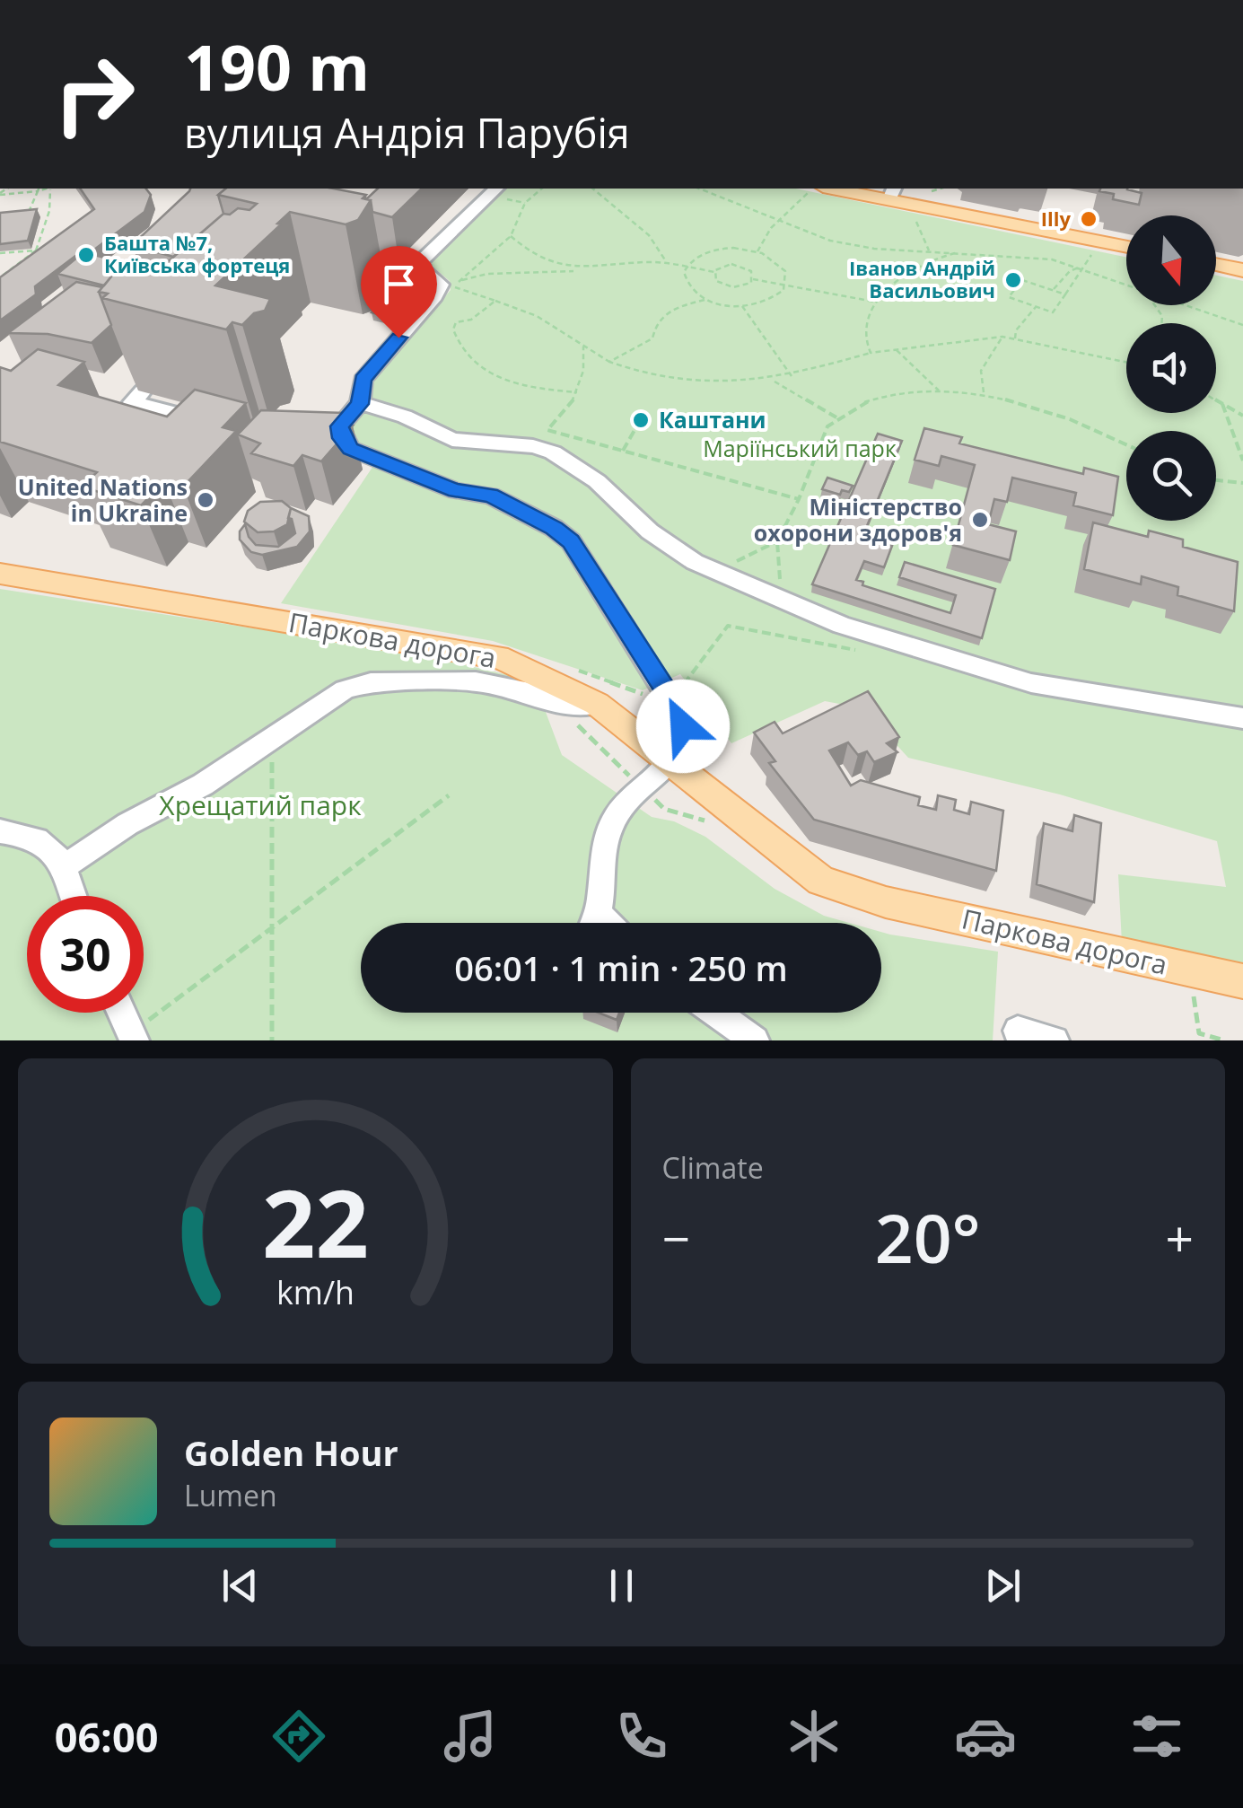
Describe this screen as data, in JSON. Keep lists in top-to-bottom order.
{
  "streets": {
    "main road": ["Паркова дорога"]
  },
  "parks": ["Маріїнський парк", "Хрещатий парк"],
  "places": [
    "Illy",
    "Башта №7, Київська фортеця",
    "Іванов Андрій Васильович",
    "Каштани",
    "United Nations in Ukraine",
    "Міністерство охорони здоров'я"
  ],
  "north": "bottom",
  "page": {
    "turn": ["190 m", "вулиця Андрія Парубія"],
    "limit": "30",
    "trip": "06:01 · 1 min · 250 m",
    "tile": "Climate",
    "heat": ["−", "20°", "+"],
    "song": ["Golden Hour", "Lumen"],
    "tabs": "06:00",
    "gauge": ["22", "km/h"]
  }
}
